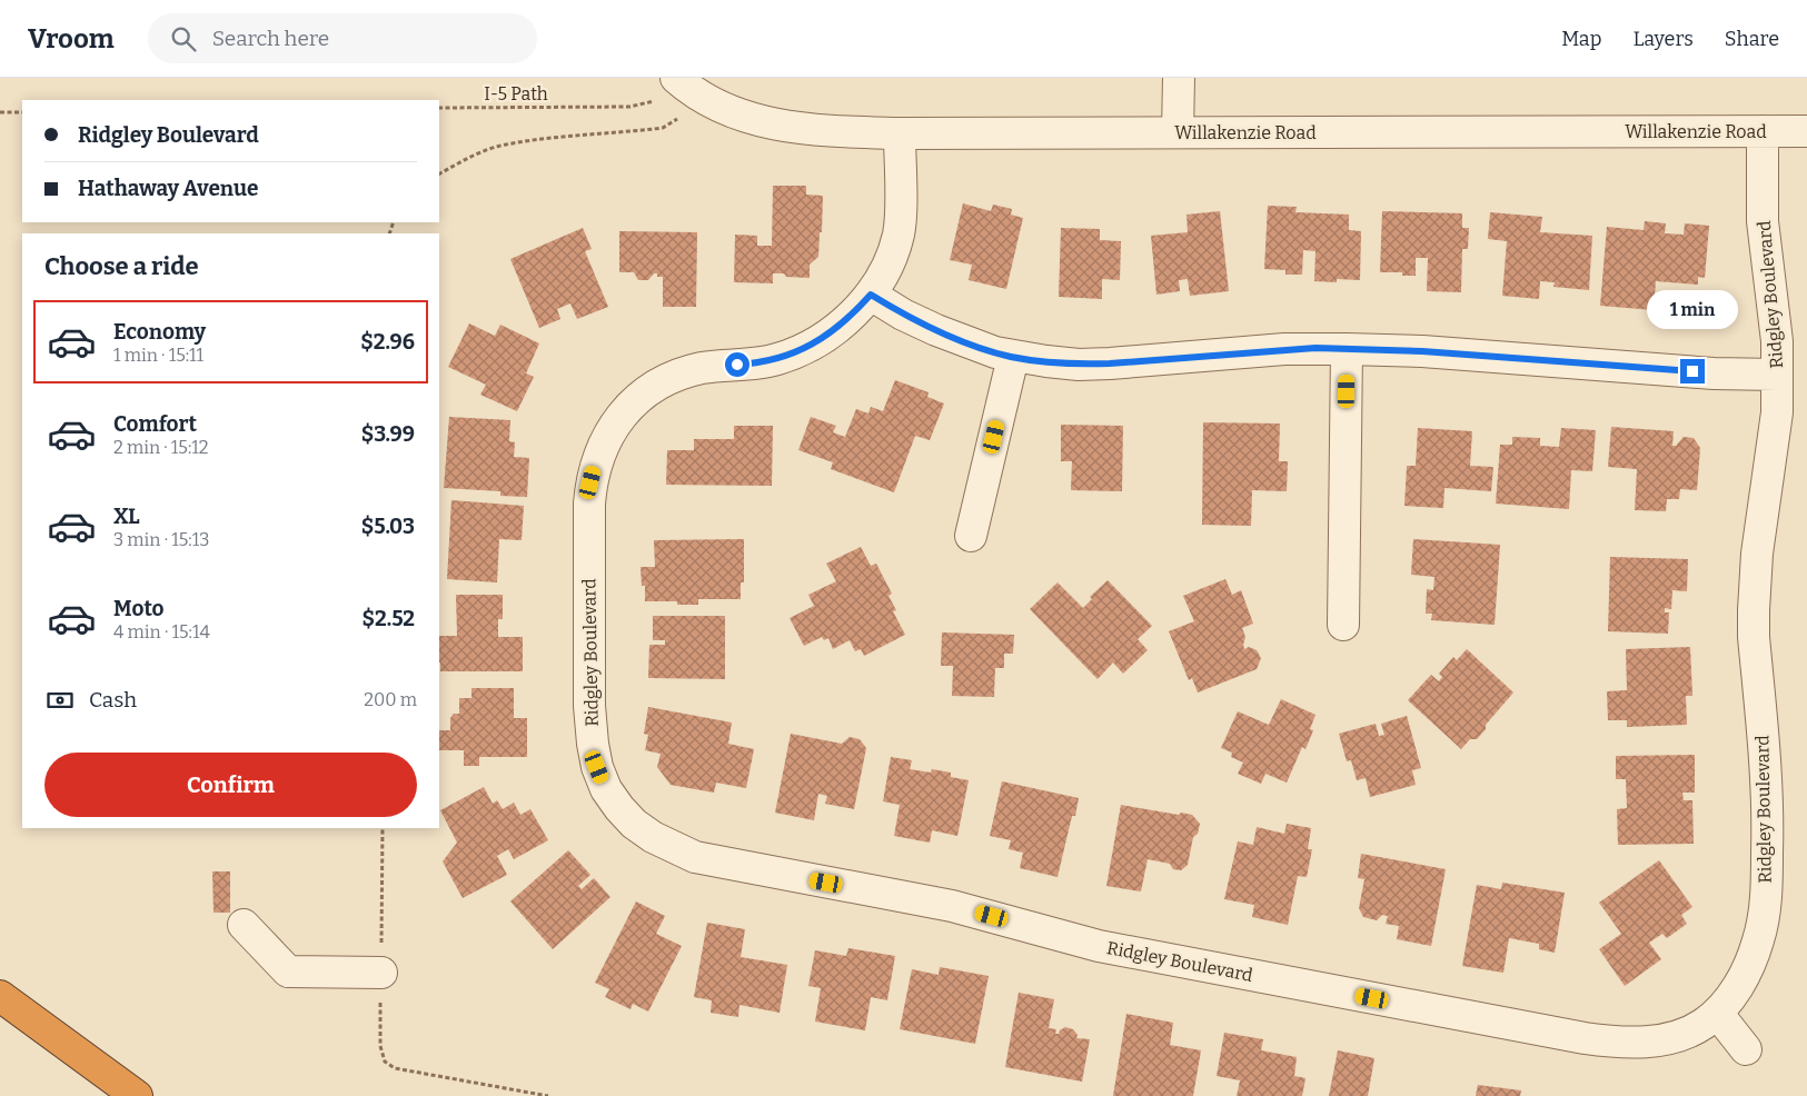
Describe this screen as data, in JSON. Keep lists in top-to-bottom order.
{
  "streets": {
    "street": ["Willakenzie Road", "Ridgley Boulevard"],
    "path": ["I-5 Path"]
  },
  "crossings": [
    ["I-5 Path", "Willakenzie Road"],
    ["Willakenzie Road", "Ridgley Boulevard"]
  ],
  "page": {
    "header": "Vroom",
    "search": "Search here",
    "nav": ["Map", "Layers", "Share"],
    "banner": ["Ridgley Boulevard", "Hathaway Avenue"],
    "heading": "Choose a ride",
    "bubble": "1 min",
    "list": [
      {
        "name": "Economy",
        "note": "1 min · 15:11",
        "value": "$2.96"
      },
      {
        "name": "Comfort",
        "note": "2 min · 15:12",
        "value": "$3.99"
      },
      {
        "name": "XL",
        "note": "3 min · 15:13",
        "value": "$5.03"
      },
      {
        "name": "Moto",
        "note": "4 min · 15:14",
        "value": "$2.52"
      }
    ],
    "pay": ["Cash", "200 m"],
    "buttons": "Confirm"
  }
}
